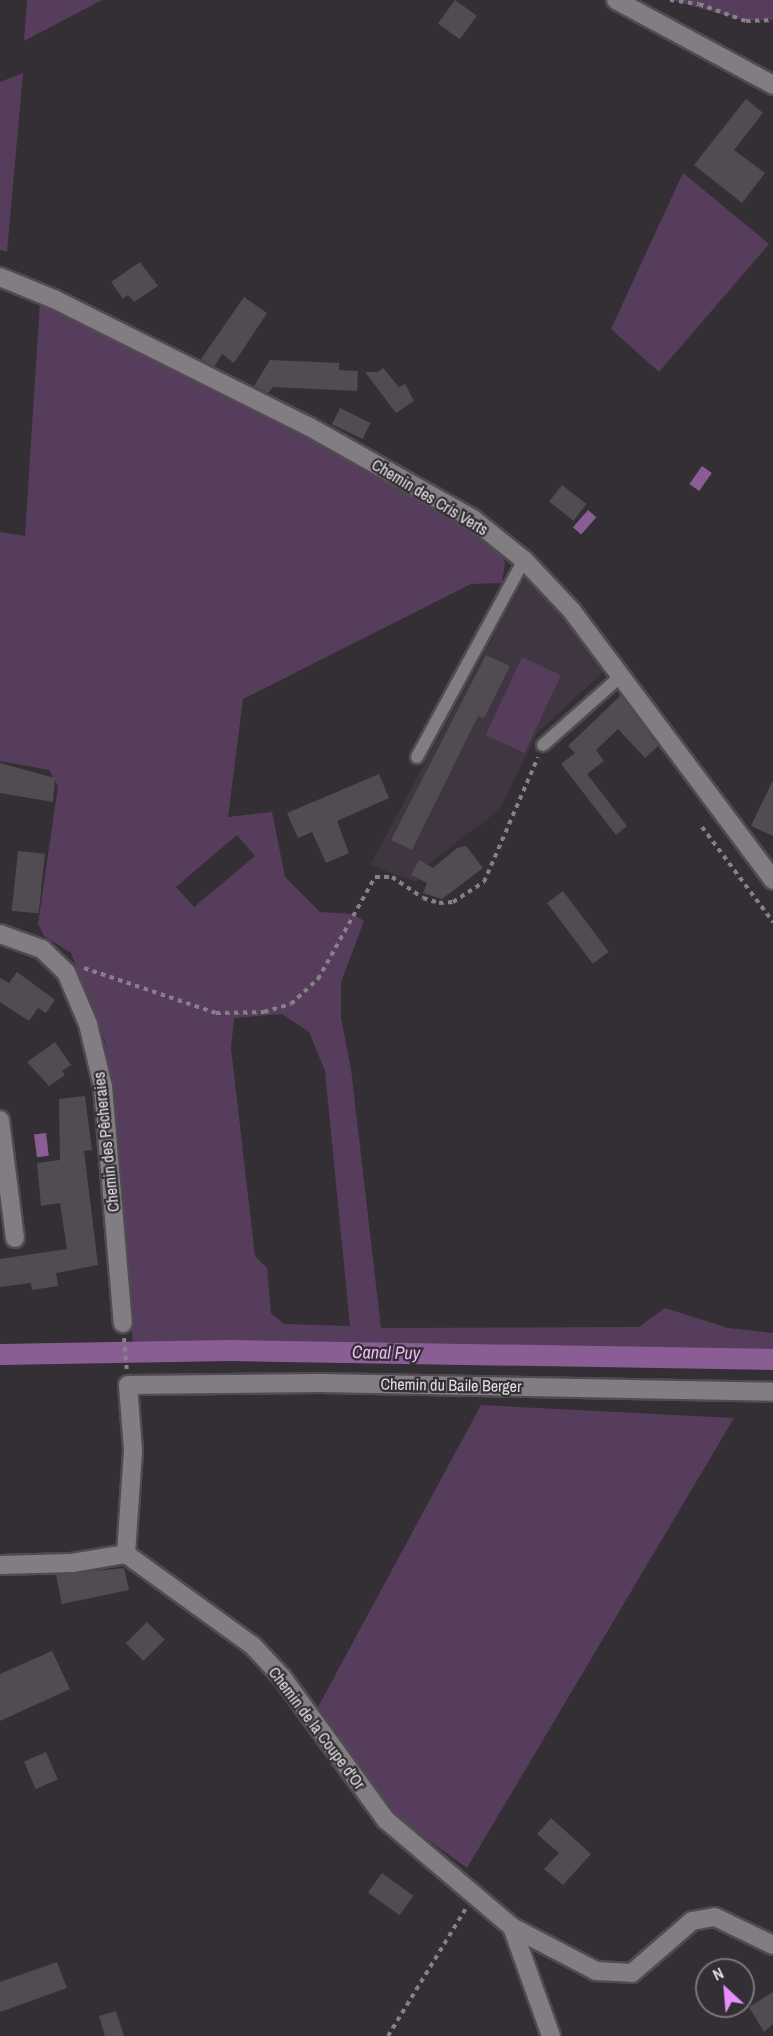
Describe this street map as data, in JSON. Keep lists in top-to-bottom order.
{
  "streets": {
    "street": [
      "Chemin des Cris Verts",
      "Chemin des Pêcheraies",
      "Chemin du Baile Berger",
      "Chemin de la Coupe d'Or"
    ]
  },
  "crossings": [
    ["Chemin du Baile Berger", "Chemin de la Coupe d'Or"]
  ],
  "water": ["Canal Puy"],
  "north": "top left"
}
